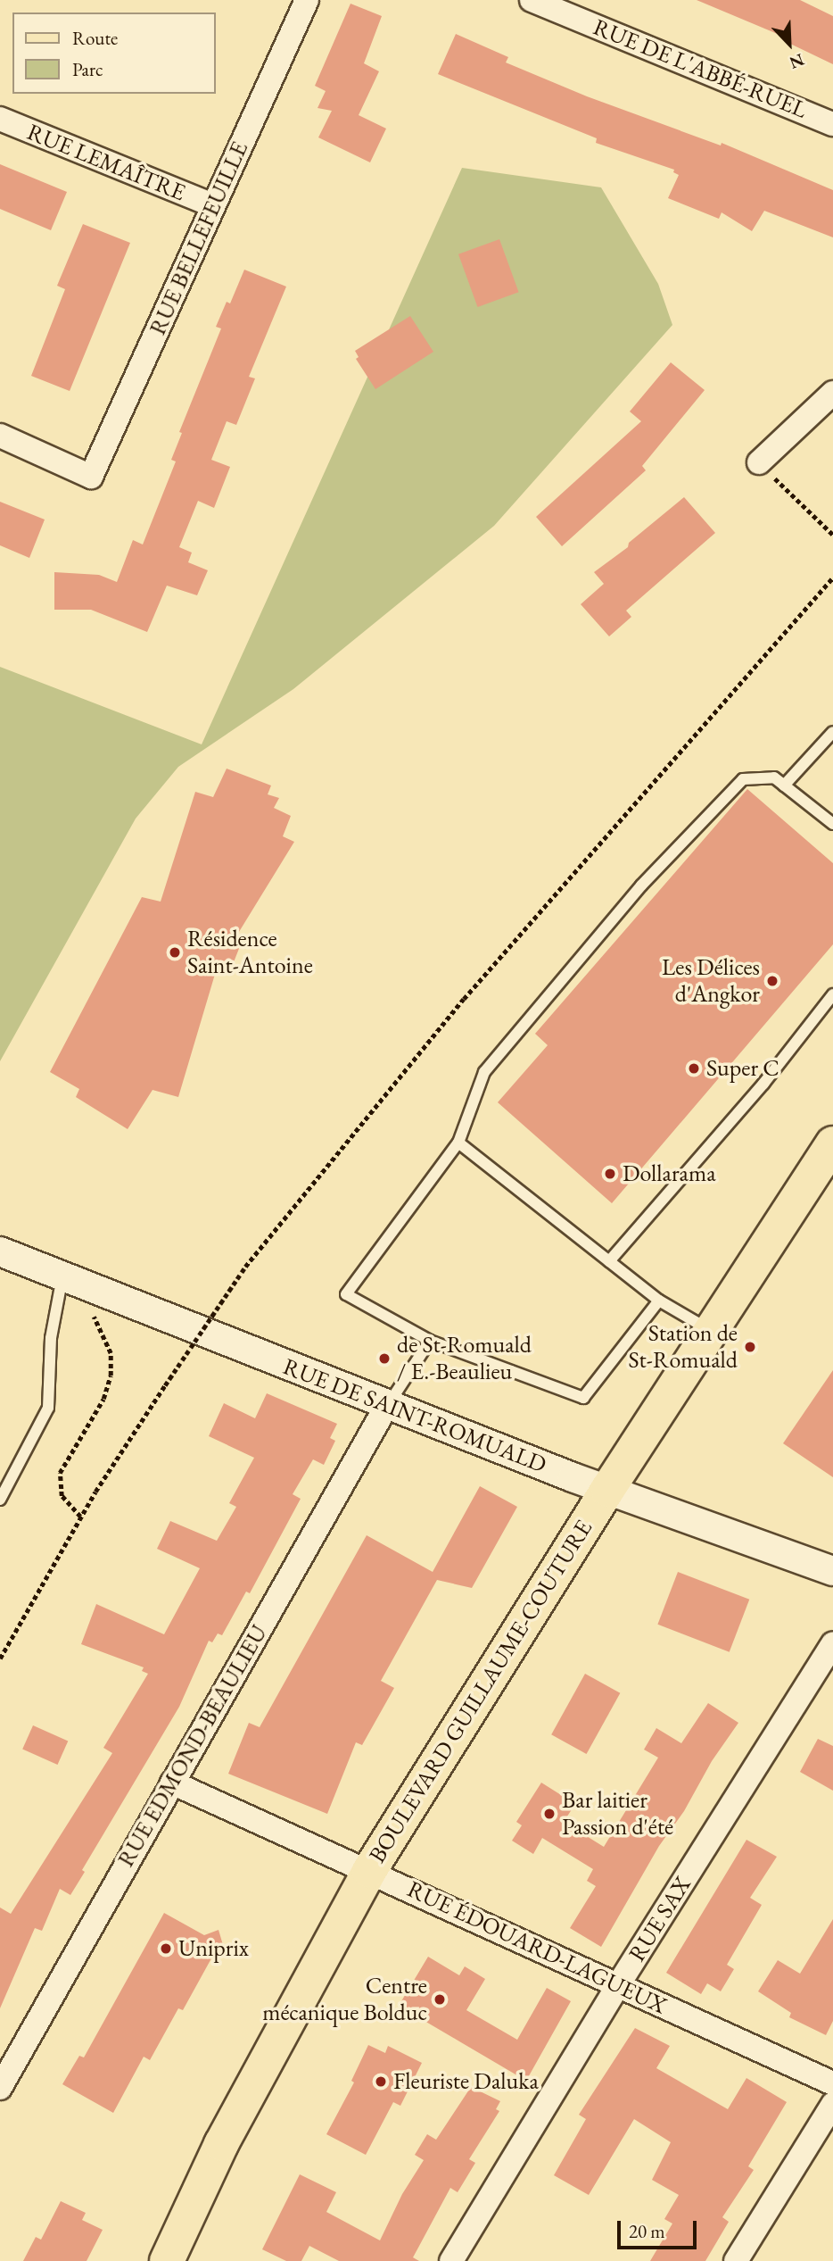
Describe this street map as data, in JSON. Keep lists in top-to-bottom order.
{
  "streets": {
    "main road": ["BOULEVARD GUILLAUME-COUTURE"],
    "street": [
      "RUE DE L'ABBÉ-RUEL",
      "RUE LEMAÎTRE",
      "RUE BELLEFEUILLE",
      "RUE DE SAINT-ROMUALD",
      "RUE EDMOND-BEAULIEU",
      "RUE SAX",
      "RUE ÉDOUARD-LAGUEUX"
    ]
  },
  "crossings": [
    ["RUE LEMAÎTRE", "RUE BELLEFEUILLE"],
    ["RUE DE SAINT-ROMUALD", "BOULEVARD GUILLAUME-COUTURE"],
    ["RUE DE SAINT-ROMUALD", "RUE EDMOND-BEAULIEU"],
    ["BOULEVARD GUILLAUME-COUTURE", "RUE ÉDOUARD-LAGUEUX"],
    ["RUE EDMOND-BEAULIEU", "RUE ÉDOUARD-LAGUEUX"],
    ["RUE SAX", "RUE ÉDOUARD-LAGUEUX"]
  ],
  "places": [
    "Résidence Saint-Antoine",
    "Les Délices d'Angkor",
    "Super C",
    "Dollarama",
    "Station de St-Romuald",
    "de St-Romuald / E.-Beaulieu",
    "Bar laitier Passion d'été",
    "Uniprix",
    "Centre mécanique Bolduc",
    "Fleuriste Daluka"
  ],
  "legend": ["Route", "Parc"],
  "scale_bar": "20 m",
  "north": "bottom right"
}
